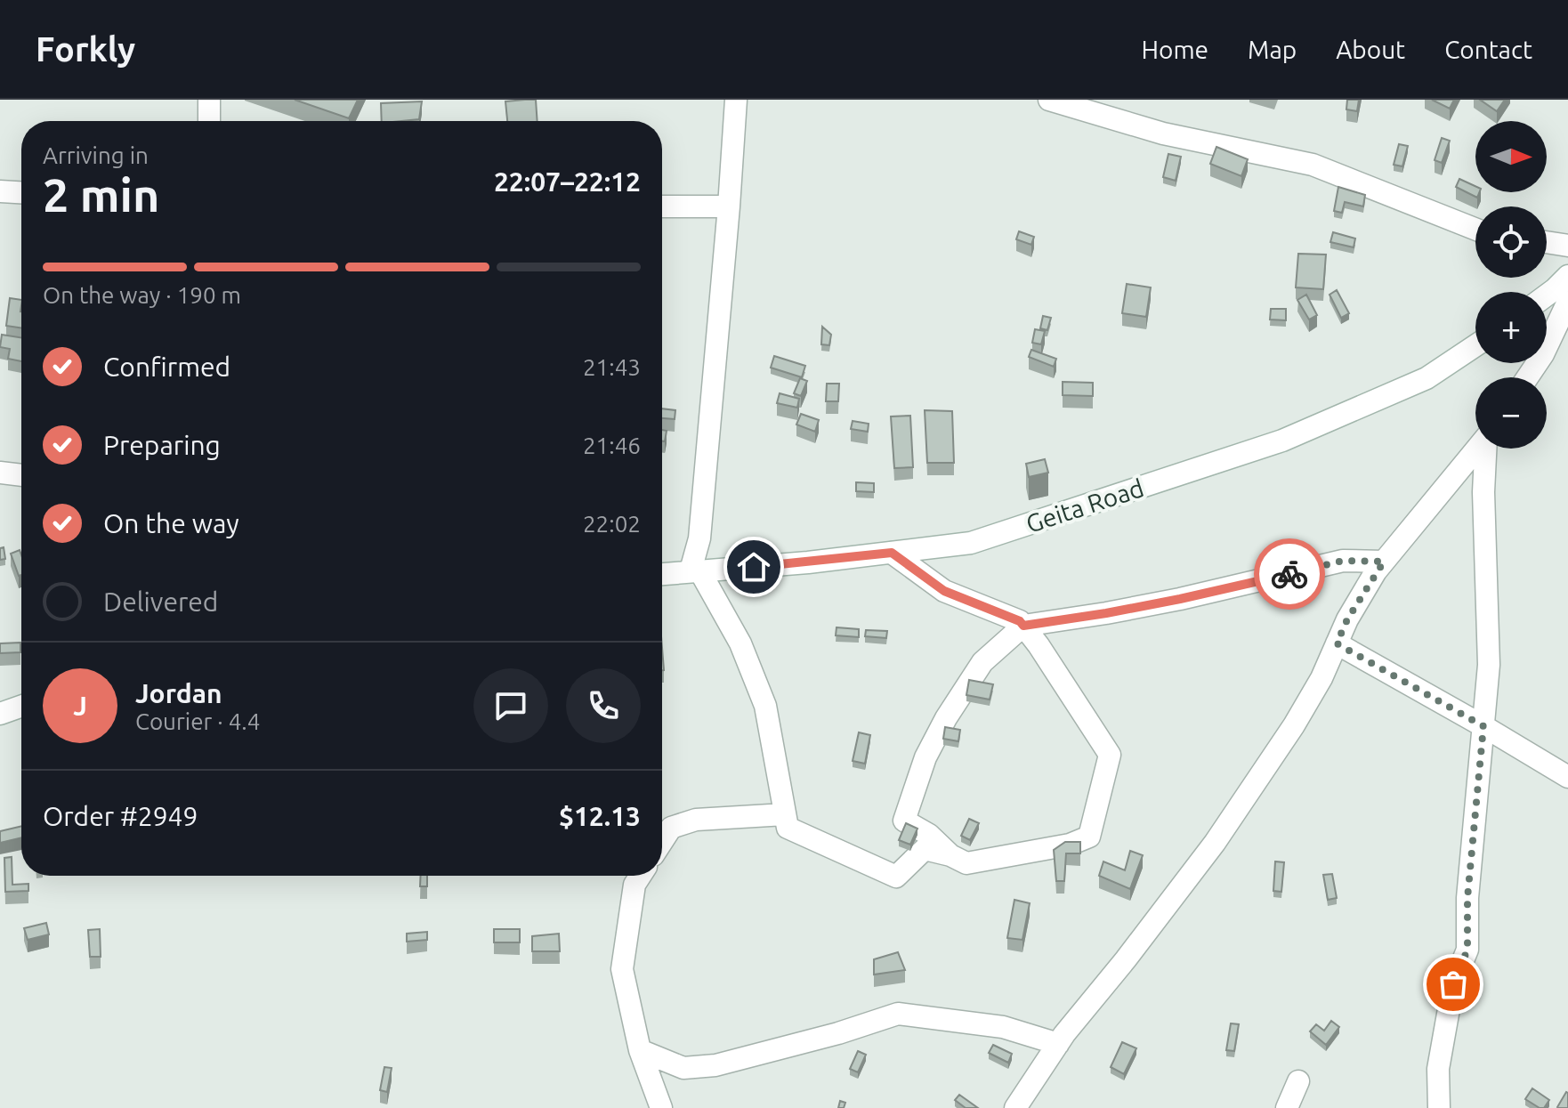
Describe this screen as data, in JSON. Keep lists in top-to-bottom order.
{
  "streets": {
    "street": ["Geita Road"]
  },
  "north": "right",
  "page": {
    "header": "Forkly",
    "nav": [
      "Home",
      "Map",
      "About",
      "Contact"
    ],
    "map_buttons": ["+", "−"],
    "heading": ["2 min", "Arriving in", "22:07–22:12"],
    "panel": [
      "Jordan",
      "Courier · 4.4",
      "Order #2949",
      "$12.13"
    ],
    "bar": "On the way · 190 m",
    "list": [
      ["Confirmed", "21:43"],
      ["Preparing", "21:46"],
      ["On the way", "22:02"],
      "Delivered"
    ],
    "round": "J"
  }
}
